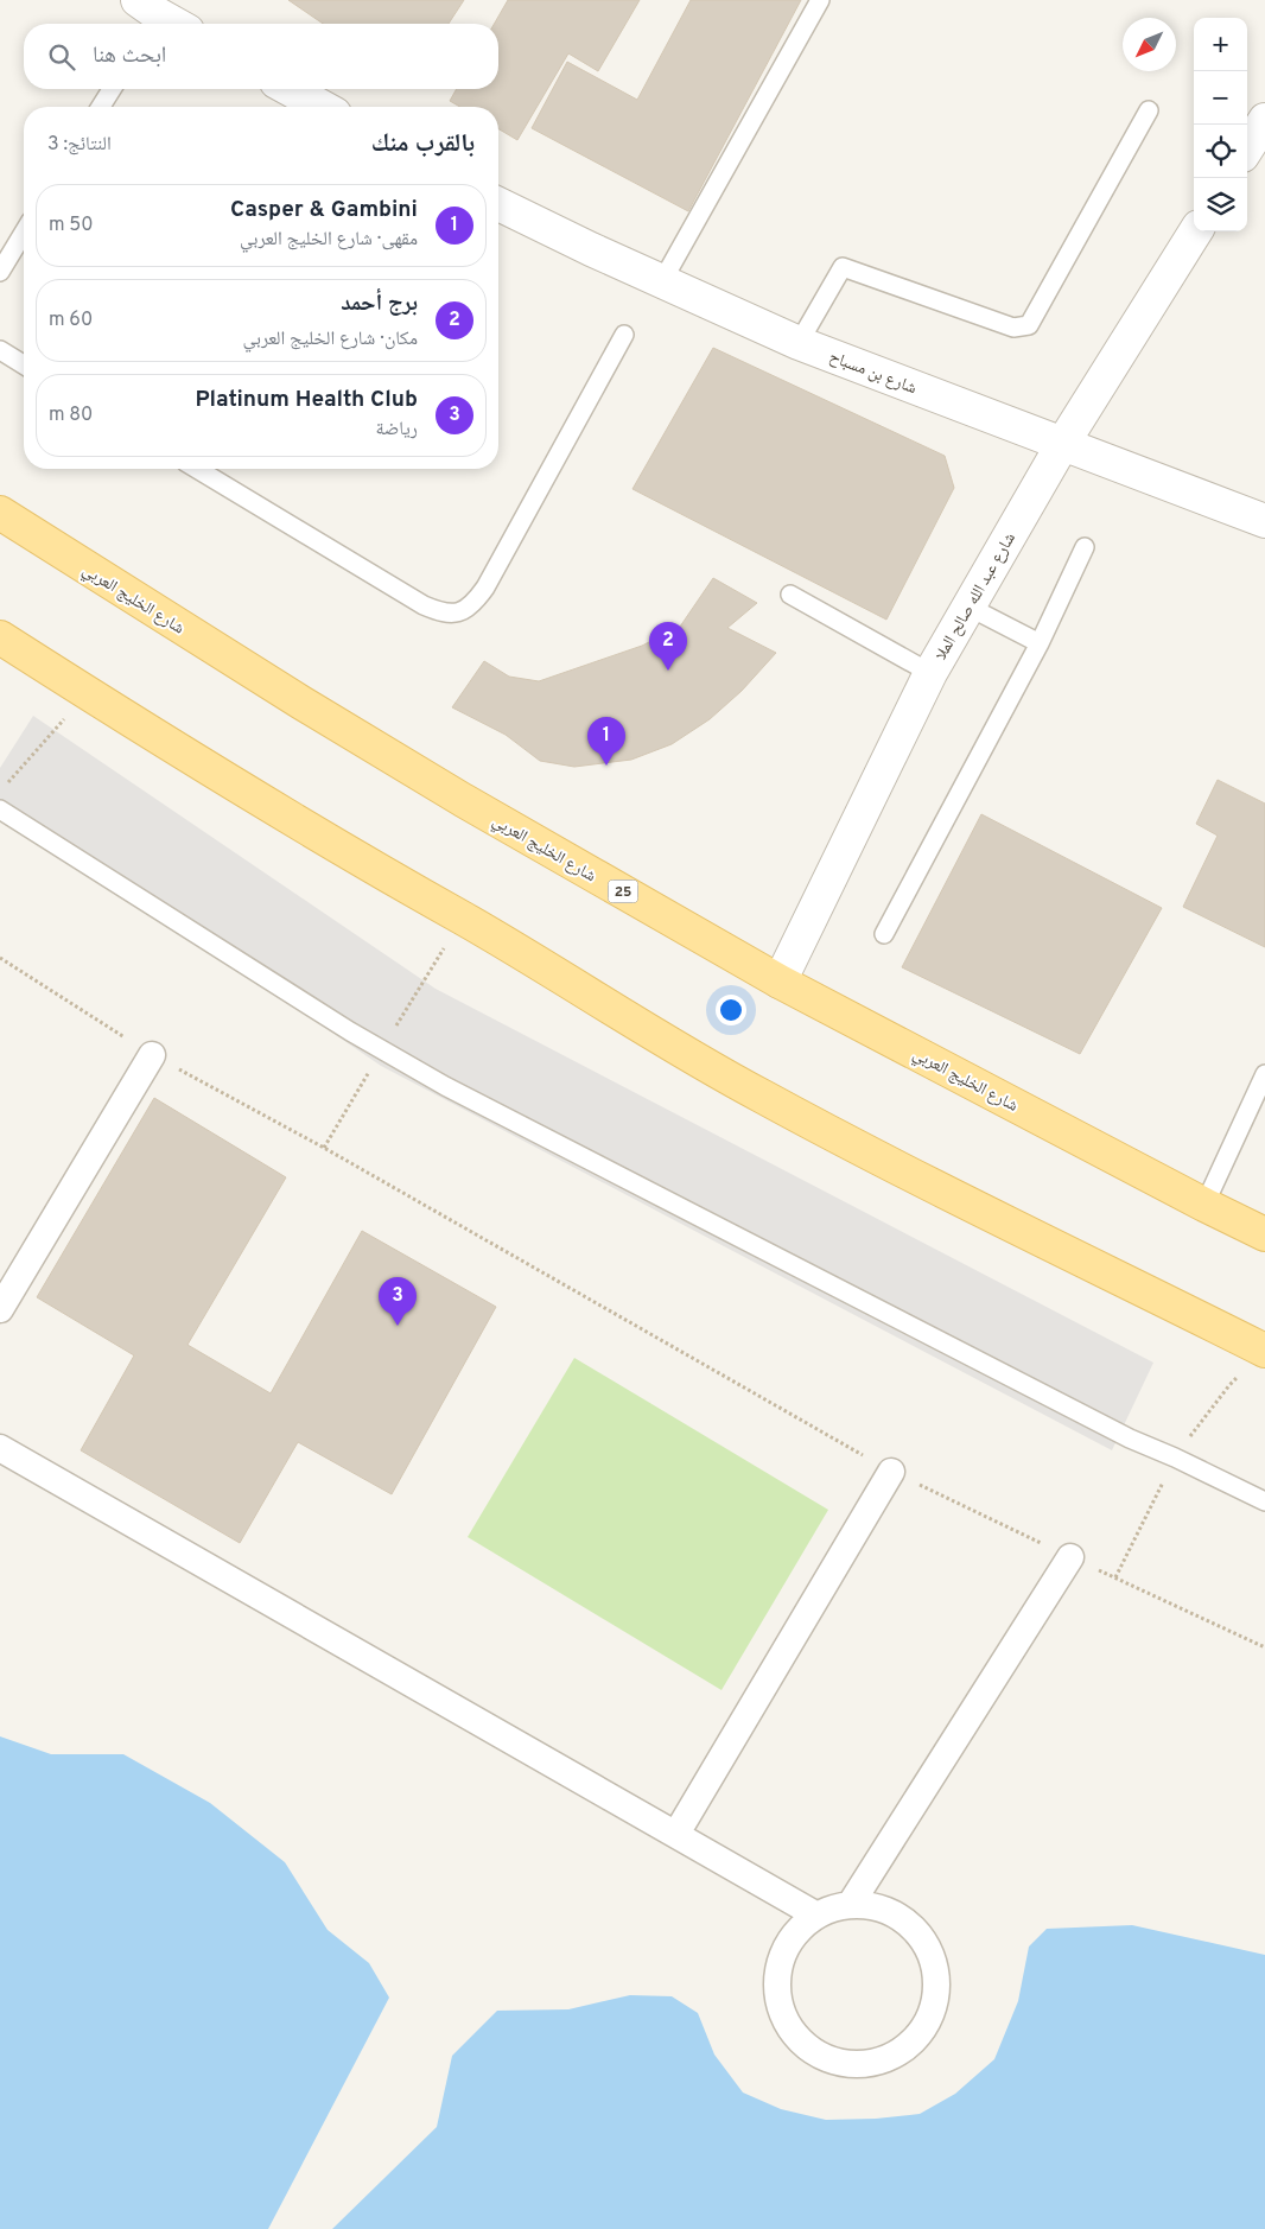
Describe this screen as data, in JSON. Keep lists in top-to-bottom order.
{
  "streets": {
    "main road": ["شارع الخليج العربي", "25"],
    "street": ["شارع بن مسباح", "شارع عبد الله صالح الملا"]
  },
  "crossings": [
    ["شارع بن مسباح", "شارع عبد الله صالح الملا"],
    ["شارع عبد الله صالح الملا", "شارع الخليج العربي"]
  ],
  "north": "bottom left",
  "page": {
    "map_buttons": ["+", "−"],
    "search": "ابحث هنا",
    "heading": ["بالقرب منك", "النتائج: 3"],
    "list": [
      {
        "mark": "1",
        "name": "Casper & Gambini",
        "note": "مقهى · شارع الخليج العربي",
        "value": "50 m"
      },
      {
        "mark": "2",
        "name": "برج أحمد",
        "note": "مكان · شارع الخليج العربي",
        "value": "60 m"
      },
      {
        "mark": "3",
        "name": "Platinum Health Club",
        "note": "رياضة",
        "value": "80 m"
      }
    ],
    "pins": ["2", "1", "3"]
  }
}
